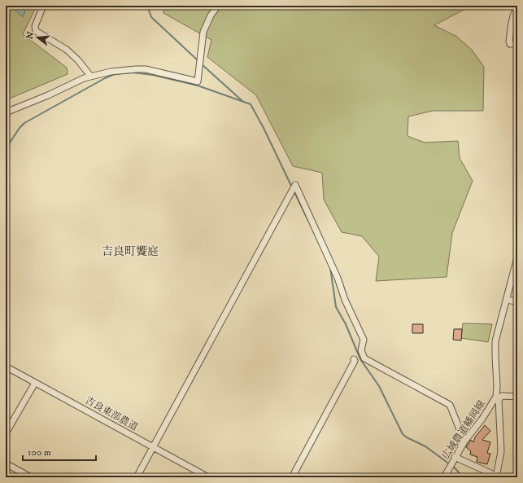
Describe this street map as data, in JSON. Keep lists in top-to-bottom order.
{
  "streets": {
    "street": ["吉良東部農道", "広域農道幡岡線"]
  },
  "districts": ["吉良町饗庭"],
  "scale_bar": "100 m",
  "north": "left"
}
